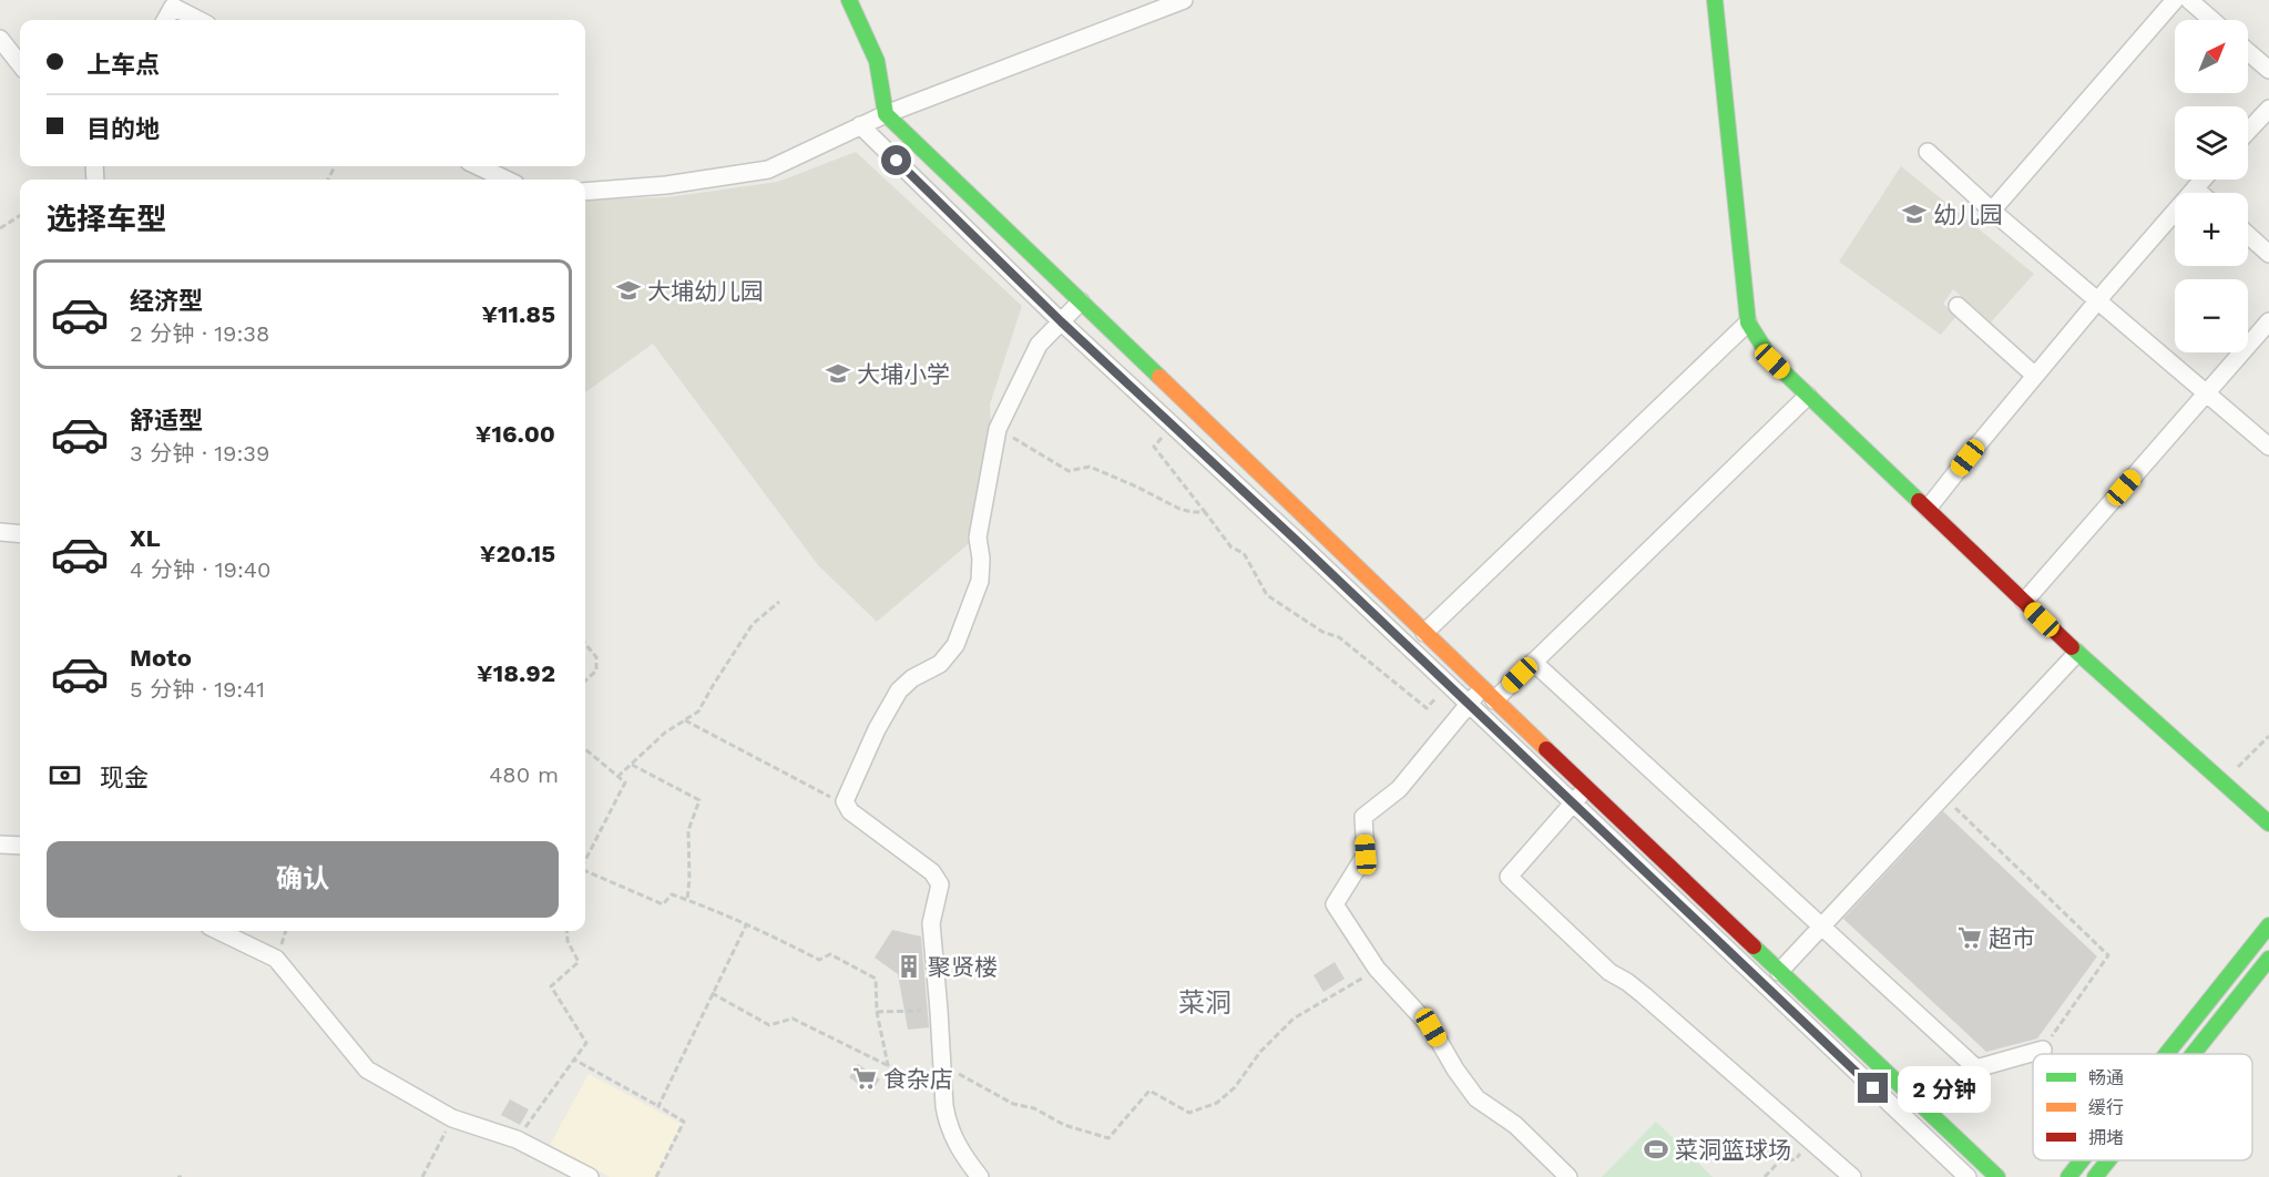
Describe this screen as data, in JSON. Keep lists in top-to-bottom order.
{
  "districts": ["菜洞"],
  "places": {
    "school or university": ["幼儿园", "大埔幼儿园", "大埔小学"],
    "supermarket": ["超市", "食杂店"],
    "building": ["聚贤楼"],
    "sports": ["菜洞篮球场"]
  },
  "legend": ["畅通", "缓行", "拥堵"],
  "north": "top right",
  "page": {
    "map_buttons": ["+", "−"],
    "banner": ["上车点", "目的地"],
    "heading": "选择车型",
    "list": [
      {
        "name": "经济型",
        "note": "2 分钟 · 19:38",
        "value": "¥11.85"
      },
      {
        "name": "舒适型",
        "note": "3 分钟 · 19:39",
        "value": "¥16.00"
      },
      {
        "name": "XL",
        "note": "4 分钟 · 19:40",
        "value": "¥20.15"
      },
      {
        "name": "Moto",
        "note": "5 分钟 · 19:41",
        "value": "¥18.92"
      }
    ],
    "pay": ["现金", "480 m"],
    "buttons": "确认",
    "bubble": "2 分钟"
  }
}
